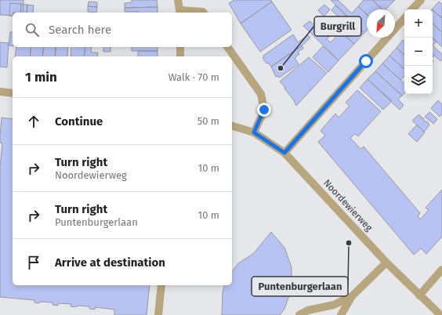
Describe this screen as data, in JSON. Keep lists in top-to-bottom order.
{
  "streets": {
    "street": ["Noordewierweg"]
  },
  "places": ["Burgrill", "Puntenburgerlaan"],
  "north": "bottom left",
  "page": {
    "map_buttons": ["+", "−"],
    "search": "Search here",
    "heading": ["1 min", "Walk · 70 m"],
    "list": [
      ["Continue", "50 m"],
      ["Turn right", "Noordewierweg", "10 m"],
      ["Turn right", "Puntenburgerlaan", "10 m"],
      "Arrive at destination"
    ]
  }
}
